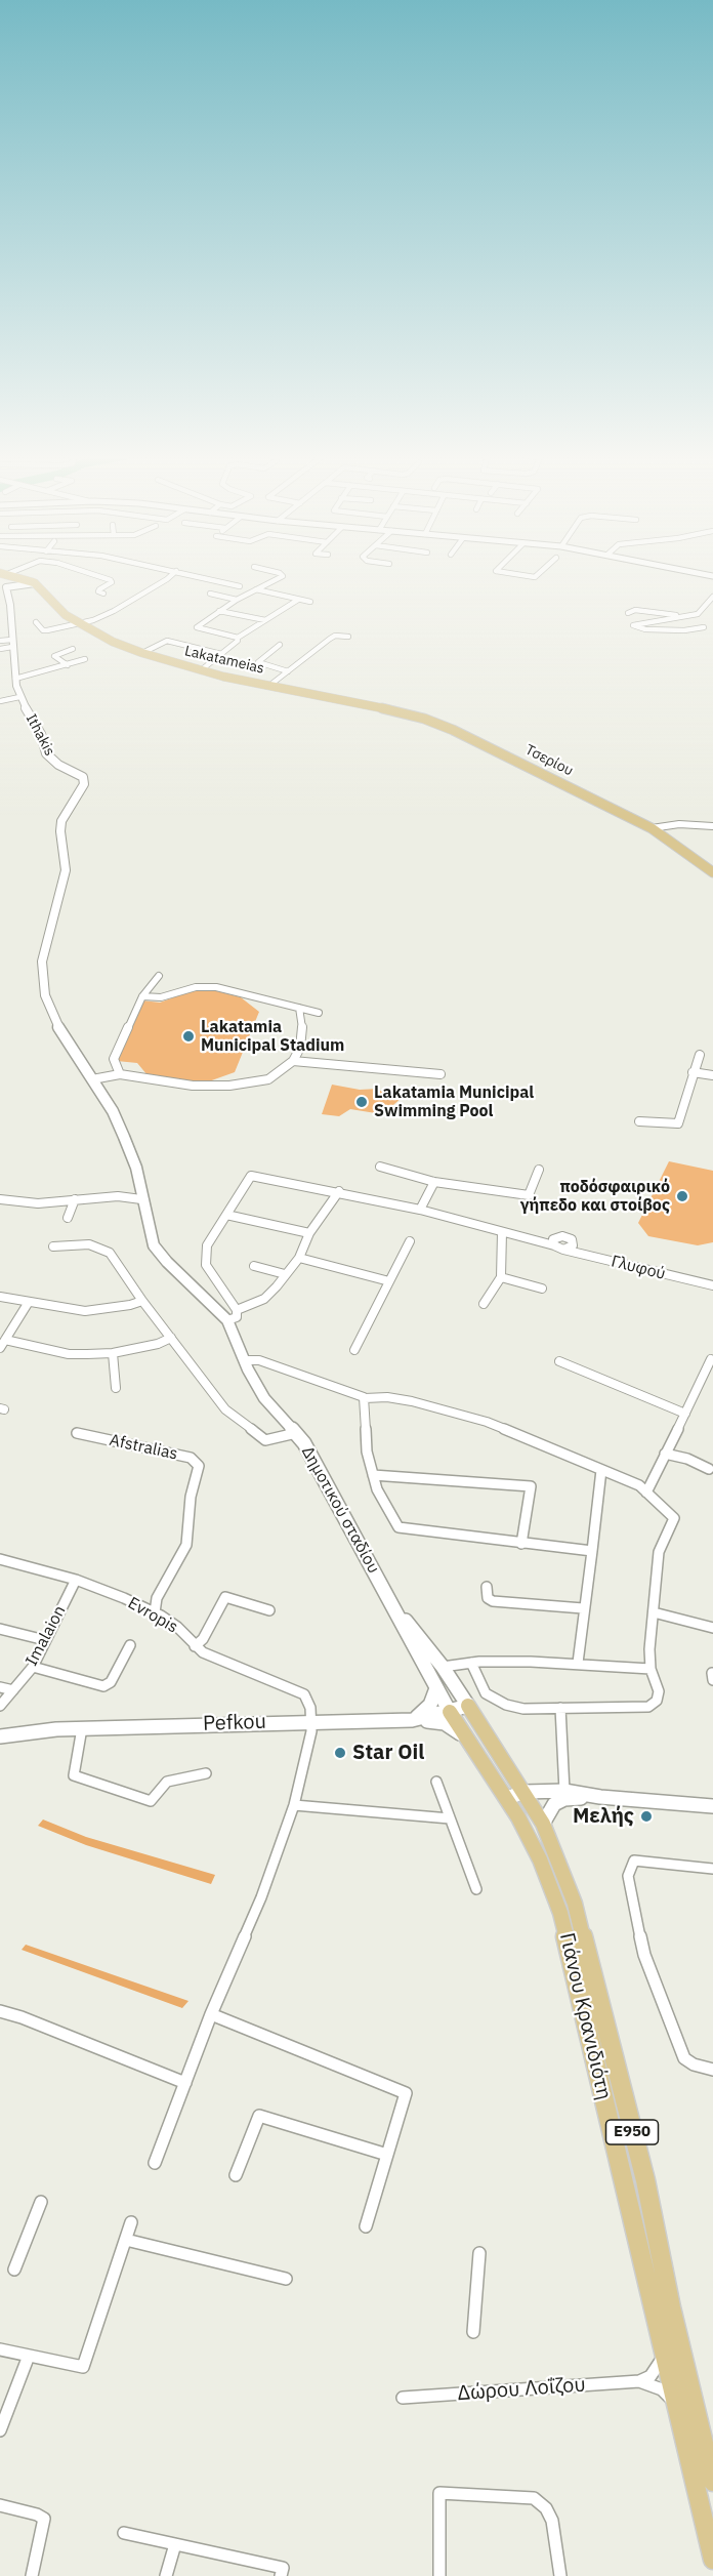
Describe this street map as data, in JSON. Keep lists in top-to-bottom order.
{
  "streets": {
    "main road": [
      "Lakatameias",
      "Ithakis",
      "Τσερίου",
      "Δημοτικού σταδίου",
      "Pefkou",
      "Γιάνου Κρανιδιότη",
      "E950"
    ],
    "street": [
      "Γλυφού",
      "Afstralias",
      "Evropis",
      "Imalaion",
      "Δώρου Λοΐζου"
    ]
  },
  "crossings": [
    ["Lakatameias", "Τσερίου"],
    ["Ithakis", "Δημοτικού σταδίου"],
    ["Afstralias", "Evropis"],
    ["Evropis", "Imalaion"],
    ["Evropis", "Pefkou"],
    ["Pefkou", "Γιάνου Κρανιδιότη"],
    ["Γιάνου Κρανιδιότη", "Δώρου Λοΐζου"]
  ],
  "places": [
    "Lakatamia Municipal Stadium",
    "Lakatamia Municipal Swimming Pool",
    "ποδόσφαιρικό γήπεδο και στοίβος",
    "Star Oil",
    "Μελής"
  ]
}
